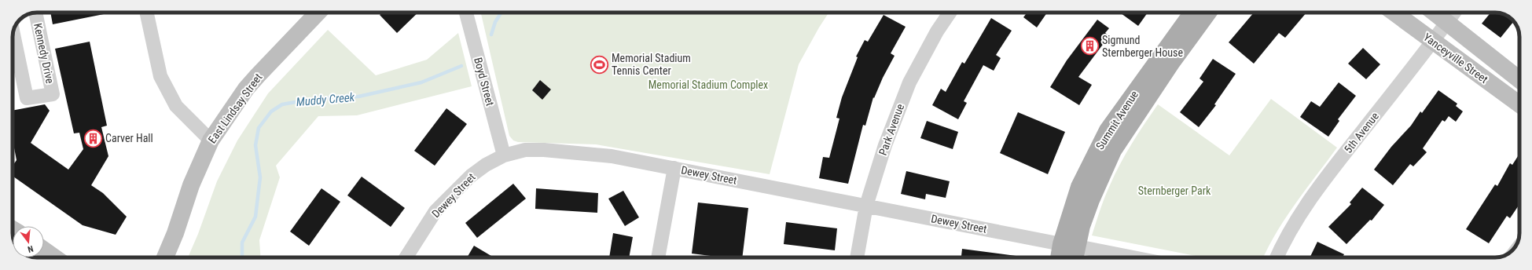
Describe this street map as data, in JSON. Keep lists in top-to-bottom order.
{
  "streets": {
    "main road": ["Summit Avenue"],
    "street": [
      "Kennedy Drive",
      "Yanceyville Street",
      "Boyd Street",
      "East Lindsay Street",
      "Park Avenue",
      "5th Avenue",
      "Dewey Street"
    ]
  },
  "crossings": [
    ["Yanceyville Street", "5th Avenue"],
    ["Boyd Street", "Dewey Street"],
    ["Summit Avenue", "Dewey Street"],
    ["Park Avenue", "Dewey Street"]
  ],
  "water": ["Muddy Creek"],
  "parks": ["Memorial Stadium Complex", "Sternberger Park"],
  "places": {
    "building": ["Sigmund Sternberger House", "Carver Hall"],
    "sports": ["Memorial Stadium Tennis Center"]
  },
  "north": "bottom"
}
